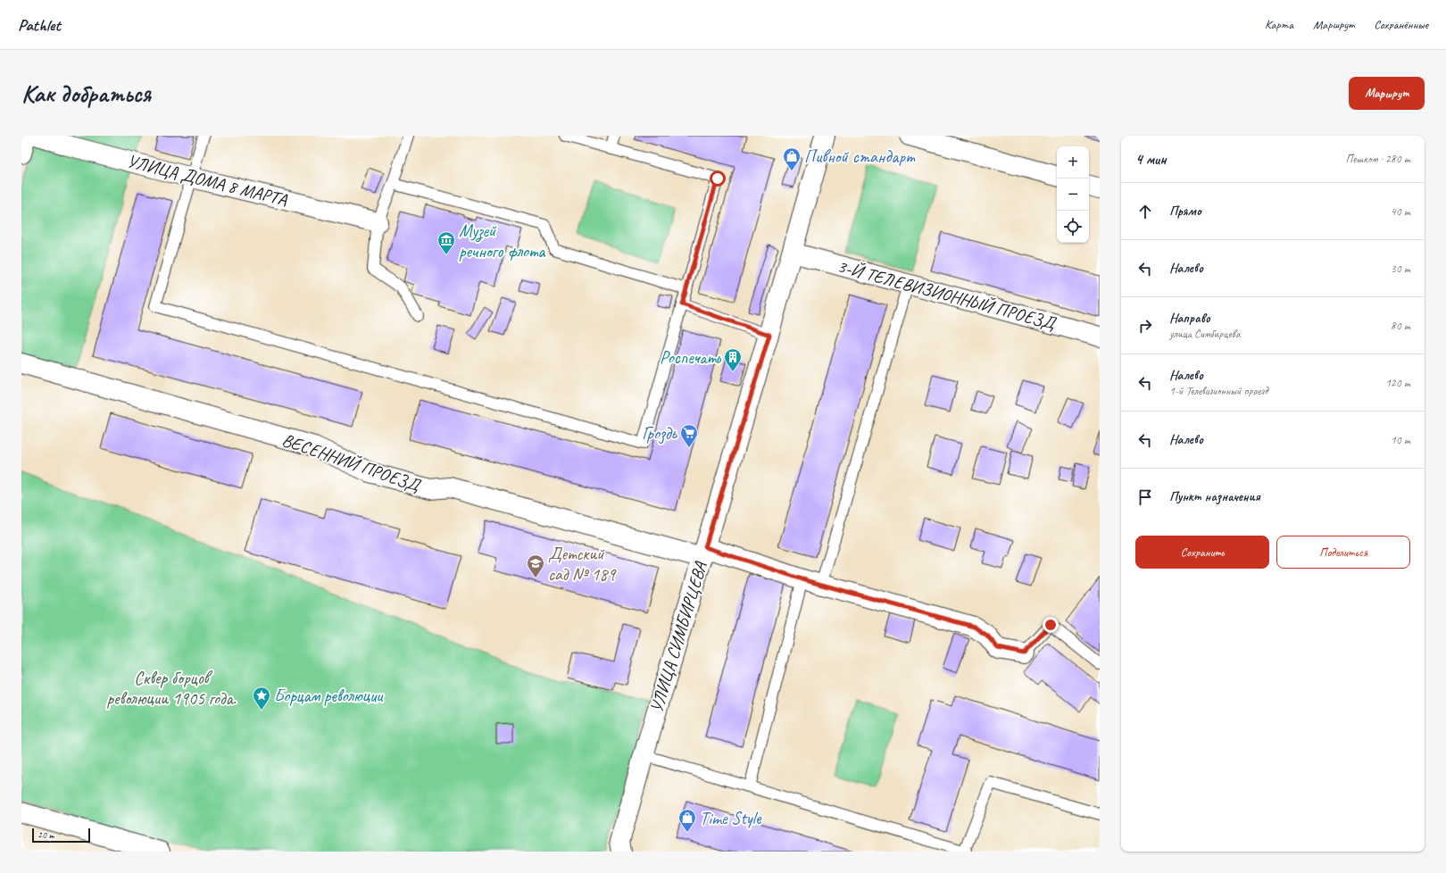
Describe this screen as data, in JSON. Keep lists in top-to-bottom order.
{
  "streets": {
    "street": [
      "УЛИЦА ДОМА 8 МАРТА",
      "3-Й ТЕЛЕВИЗИОННЫЙ ПРОЕЗД",
      "ВЕСЕННИЙ ПРОЕЗД",
      "УЛИЦА СИМБИРЦЕВА"
    ]
  },
  "crossings": [
    ["3-Й ТЕЛЕВИЗИОННЫЙ ПРОЕЗД", "УЛИЦА СИМБИРЦЕВА"],
    ["ВЕСЕННИЙ ПРОЕЗД", "УЛИЦА СИМБИРЦЕВА"]
  ],
  "parks": ["Сквер борцов революции 1905 года."],
  "places": {
    "shop": ["Пивной стандарт", "Time Style"],
    "museum": ["Музей речного флота"],
    "building": ["Роспечать"],
    "supermarket": ["Гроздь"],
    "school or university": ["Детский сад № 189"],
    "place": ["Борцам революции"]
  },
  "scale_bar": "20 m",
  "page": {
    "header": "Pathlet",
    "nav": ["Карта", "Маршрут", "Сохранённые"],
    "buttons": [
      "Маршрут",
      ["Сохранить", "Поделиться"]
    ],
    "title": "Как добраться",
    "heading": ["4 мин", "Пешком · 280 m"],
    "map_buttons": ["+", "−"],
    "list": [
      ["Прямо", "40 m"],
      ["Налево", "30 m"],
      ["Направо", "улица Симбирцева", "80 m"],
      ["Налево", "1-й Телевизионный проезд", "120 m"],
      ["Налево", "10 m"],
      "Пункт назначения"
    ],
    "scale": "20 m"
  }
}
